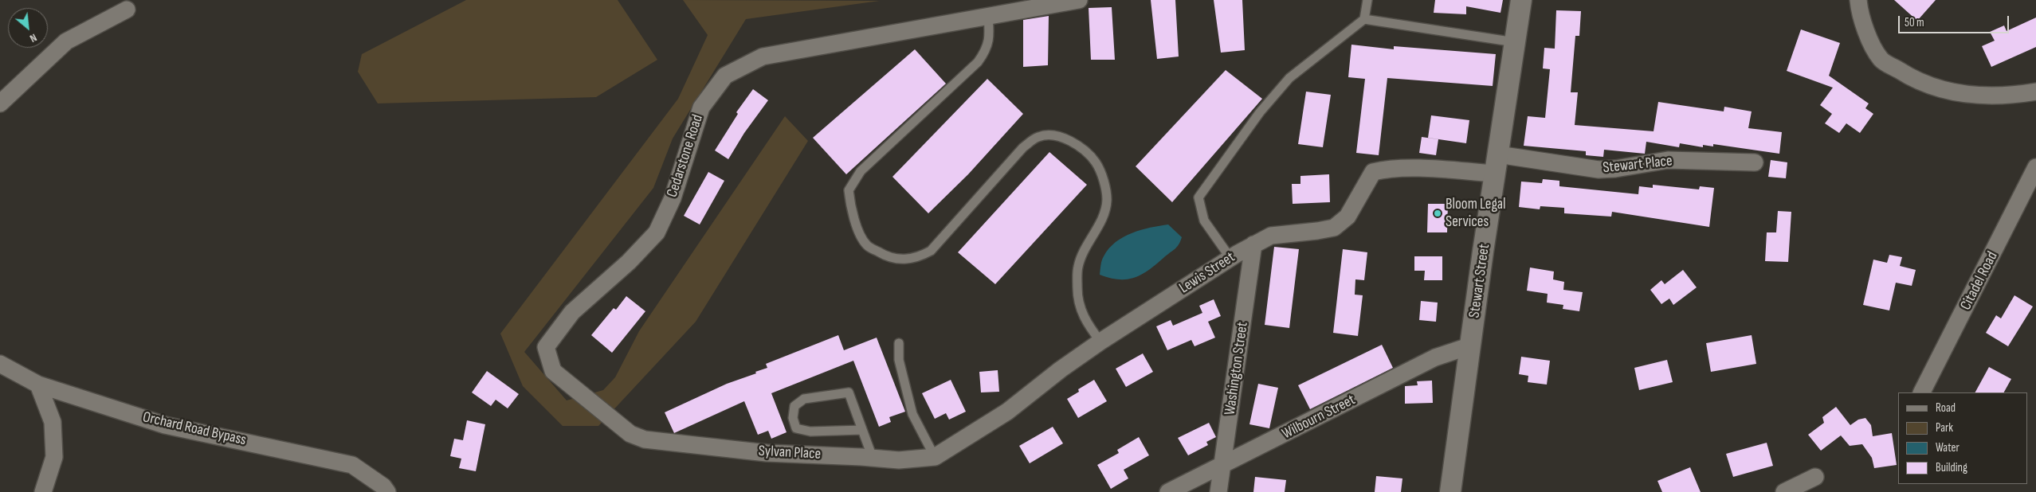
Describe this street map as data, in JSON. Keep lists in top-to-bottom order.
{
  "streets": {
    "street": [
      "Cedarstone Road",
      "Stewart Place",
      "Lewis Street",
      "Stewart Street",
      "Citadel Road",
      "Washington Street",
      "Wilbourn Street",
      "Orchard Road Bypass",
      "Sylvan Place"
    ]
  },
  "crossings": [
    ["Cedarstone Road", "Sylvan Place"],
    ["Stewart Place", "Lewis Street"],
    ["Stewart Place", "Stewart Street"],
    ["Lewis Street", "Stewart Street"],
    ["Lewis Street", "Washington Street"],
    ["Lewis Street", "Sylvan Place"],
    ["Stewart Street", "Wilbourn Street"],
    ["Washington Street", "Wilbourn Street"]
  ],
  "places": ["Bloom Legal Services"],
  "legend": [
    "Road",
    "Park",
    "Water",
    "Building"
  ],
  "scale_bar": "50 m",
  "north": "bottom right"
}
